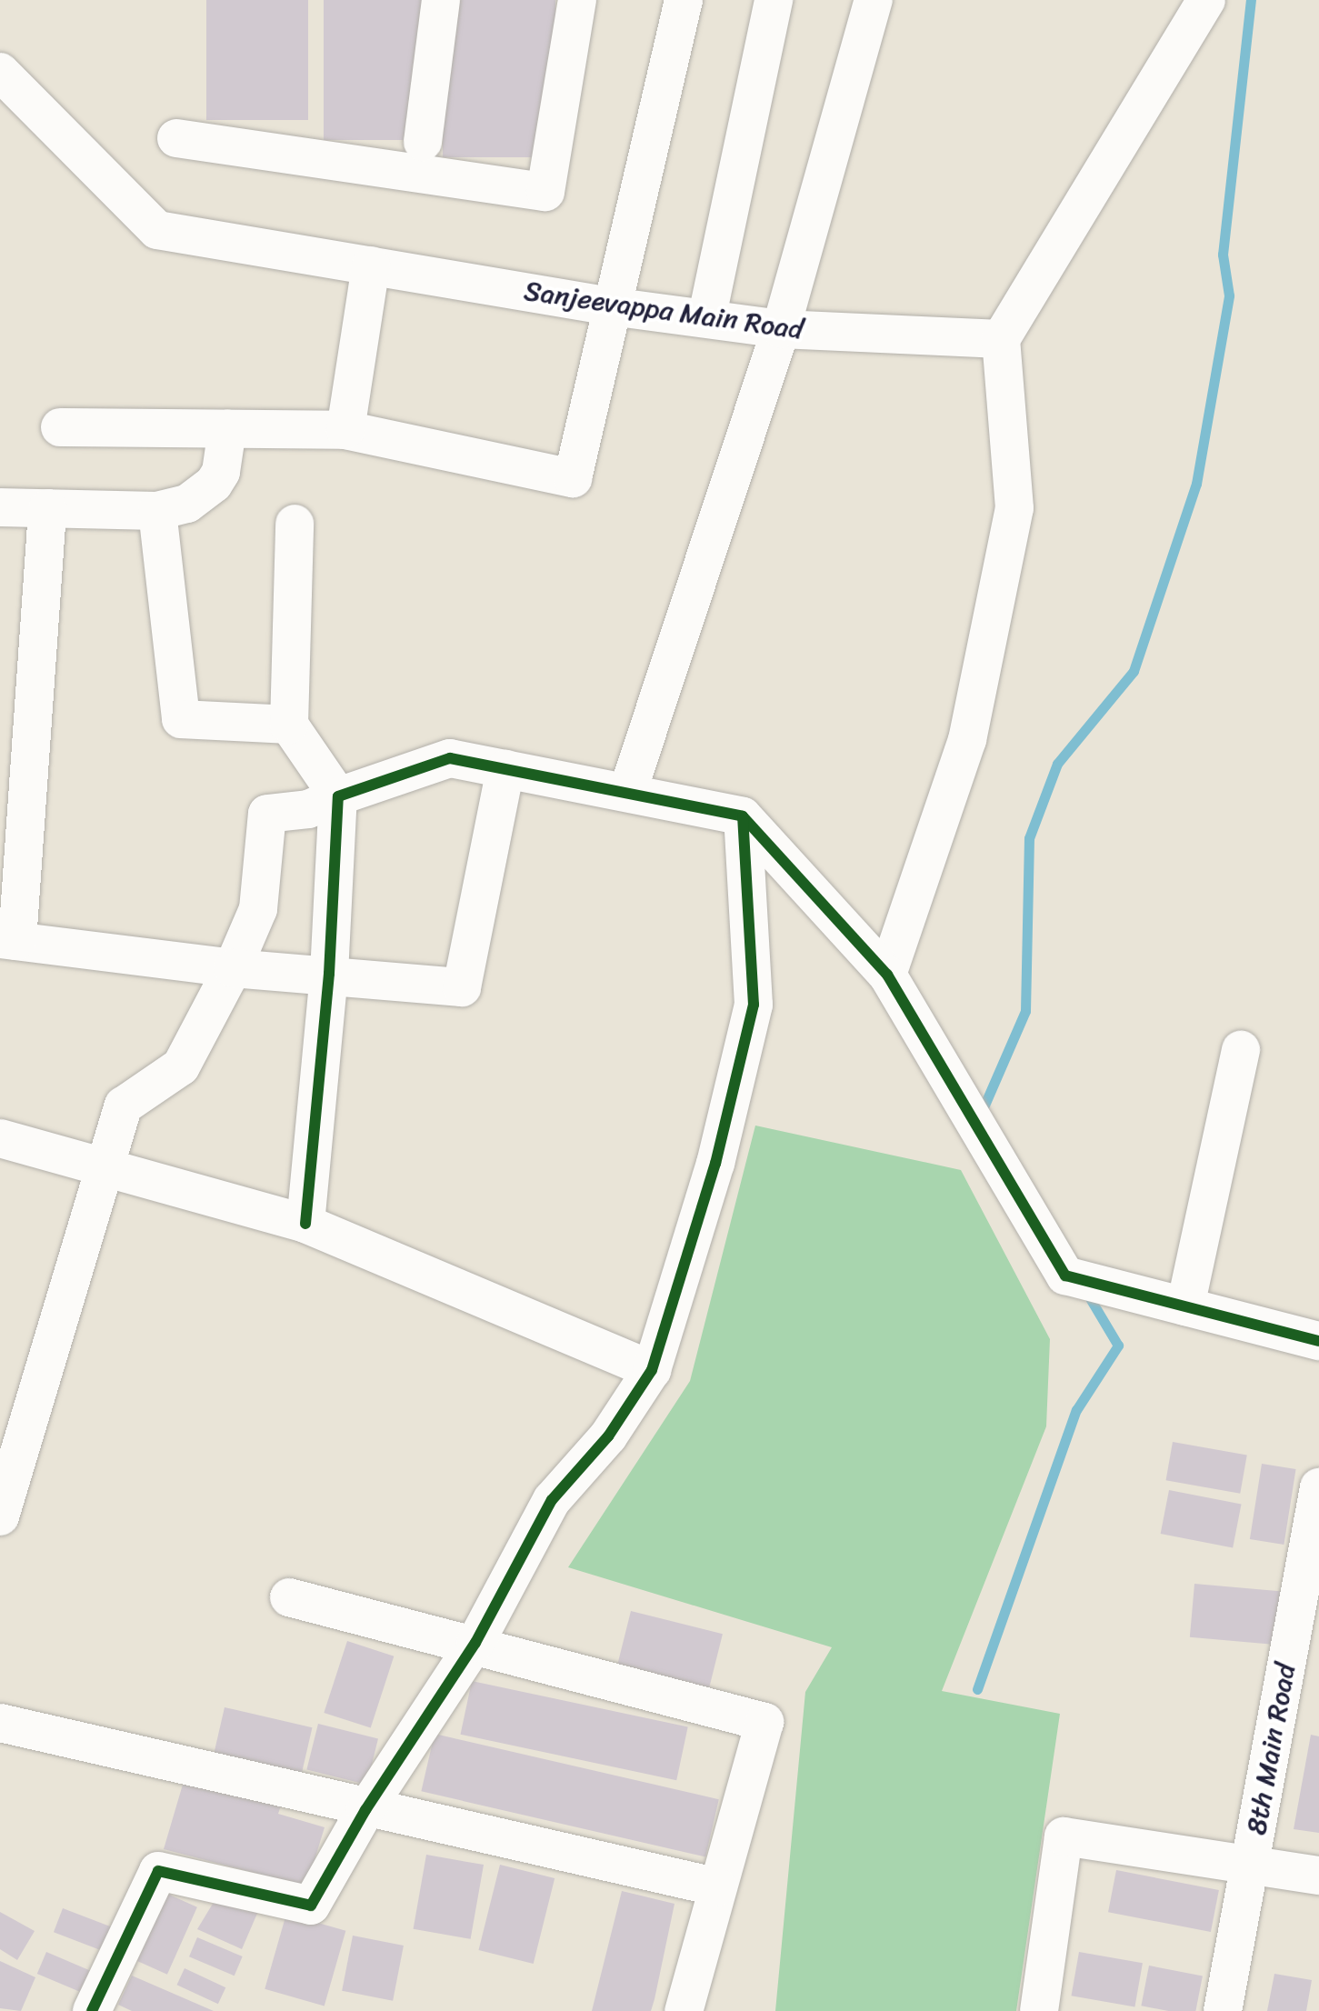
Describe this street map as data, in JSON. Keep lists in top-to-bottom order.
{
  "streets": {
    "street": ["Sanjeevappa Main Road", "8th Main Road"]
  }
}
